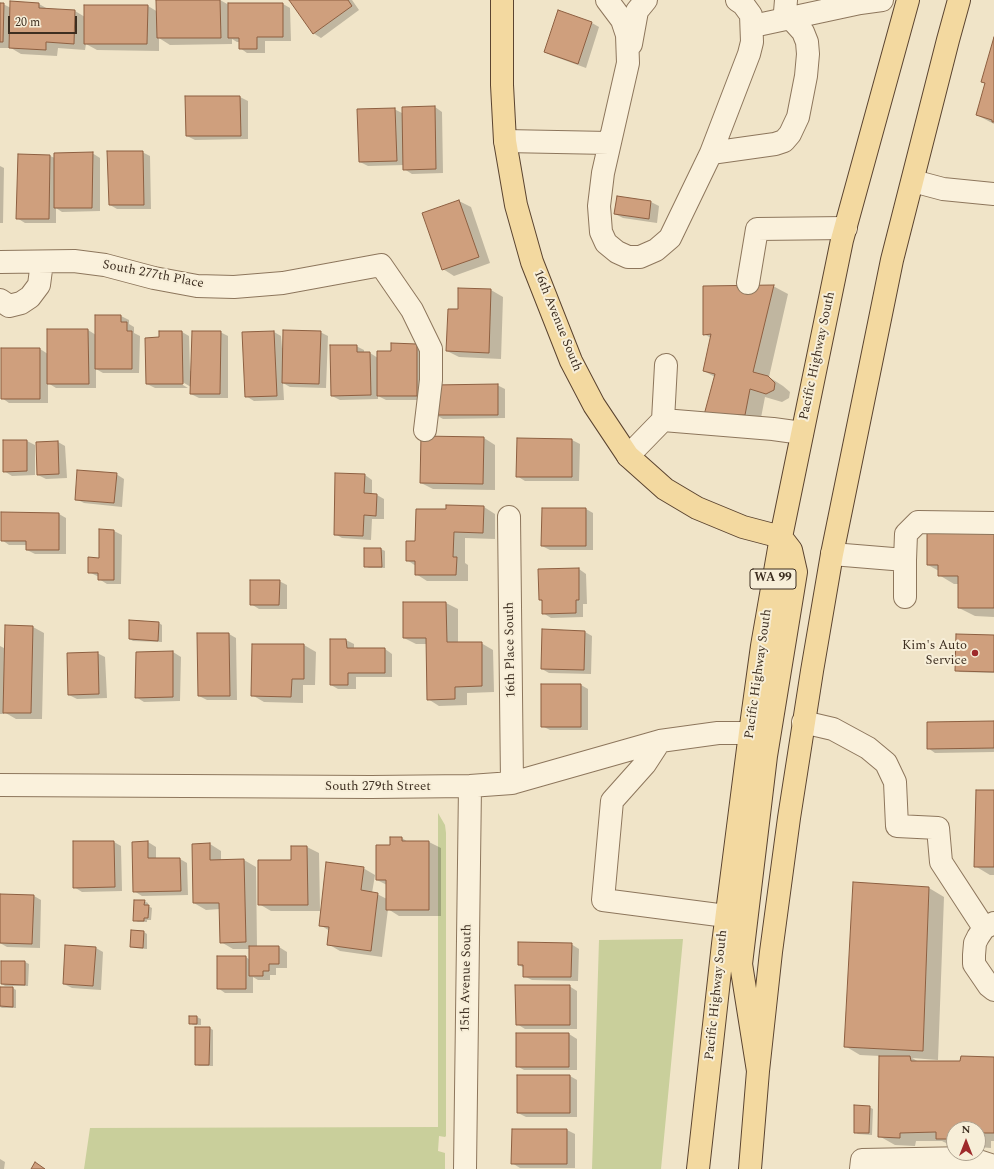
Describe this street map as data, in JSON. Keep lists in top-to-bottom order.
{
  "streets": {
    "main road": ["16th Avenue South", "Pacific Highway South", "WA 99"],
    "street": [
      "South 277th Place",
      "16th Place South",
      "South 279th Street",
      "15th Avenue South"
    ]
  },
  "crossings": [
    ["16th Avenue South", "Pacific Highway South"],
    ["Pacific Highway South", "South 279th Street"],
    ["16th Place South", "South 279th Street"],
    ["South 279th Street", "15th Avenue South"]
  ],
  "places": ["Kim's Auto Service"],
  "scale_bar": "20 m",
  "north": "top"
}
